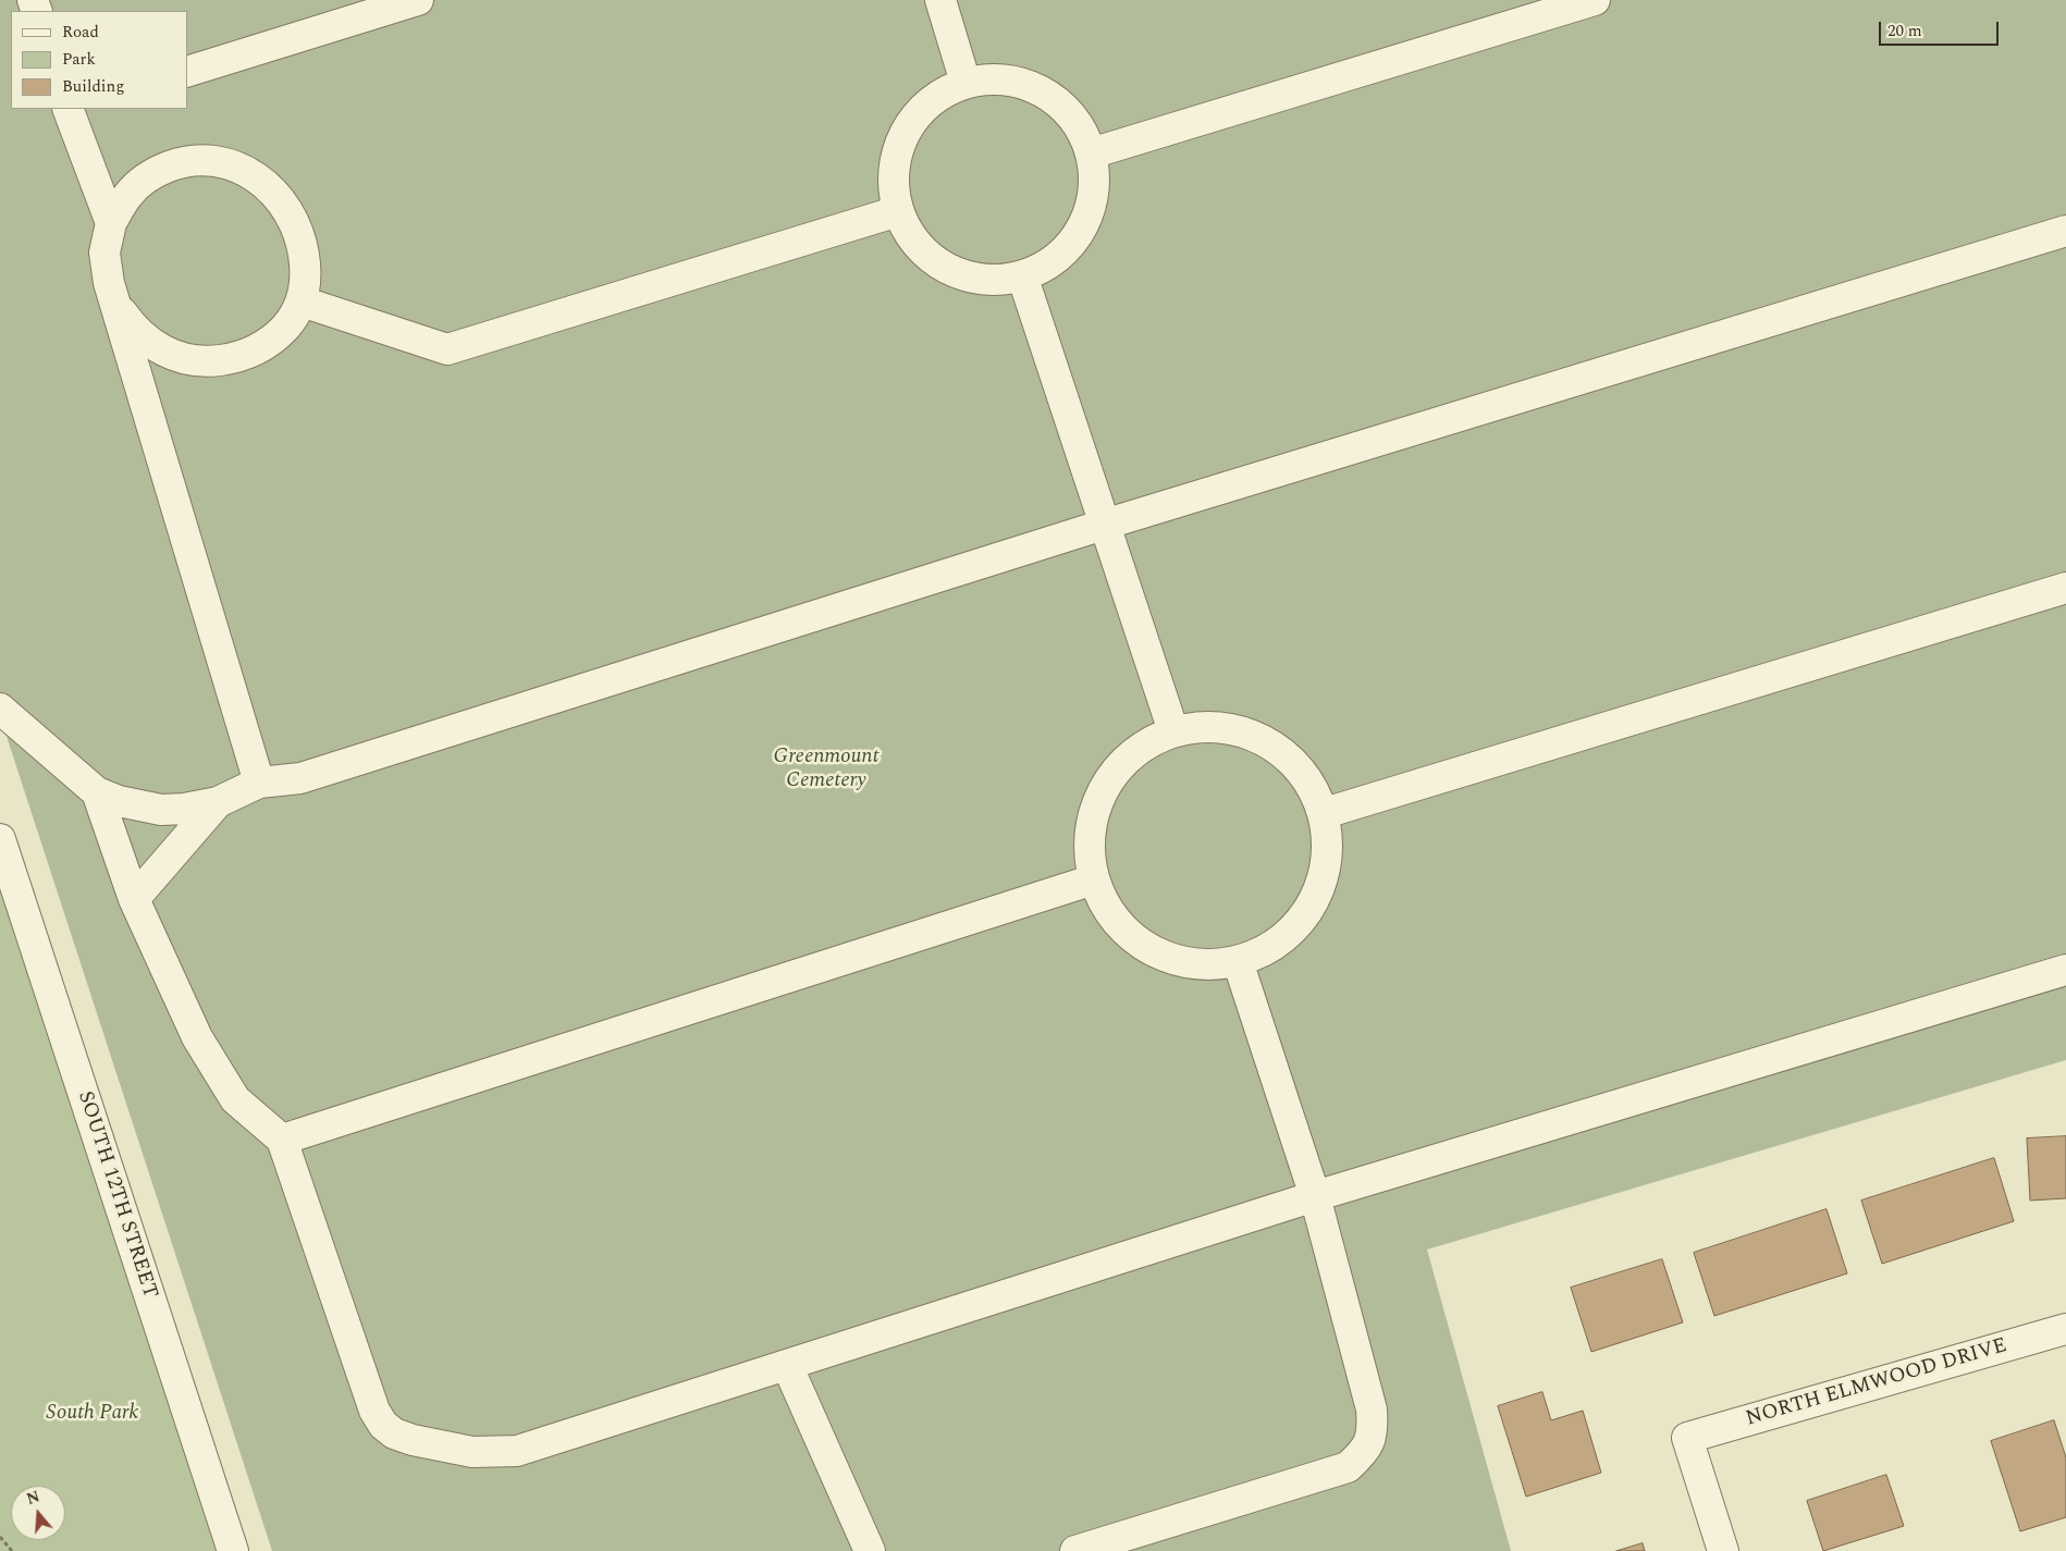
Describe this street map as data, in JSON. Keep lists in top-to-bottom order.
{
  "streets": {
    "street": ["SOUTH 12TH STREET", "NORTH ELMWOOD DRIVE"]
  },
  "parks": ["Greenmount Cemetery", "South Park"],
  "legend": ["Road", "Park", "Building"],
  "scale_bar": "20 m",
  "north": "top"
}
